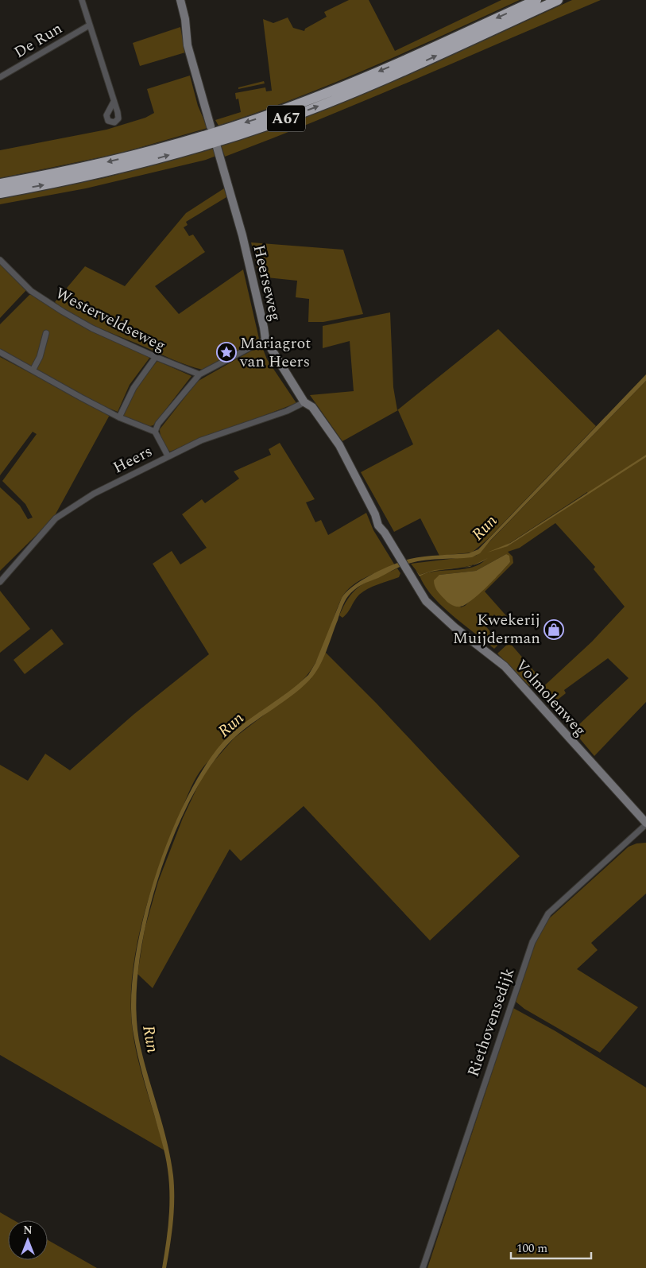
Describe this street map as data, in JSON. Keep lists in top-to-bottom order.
{
  "streets": {
    "highway": ["A67"],
    "street": [
      "De Run",
      "Heerseweg",
      "Westerveldseweg",
      "Heers",
      "Volmolenweg",
      "Riethovensedijk"
    ]
  },
  "crossings": [
    ["Heerseweg", "Heers"],
    ["Heerseweg", "Volmolenweg"],
    ["Volmolenweg", "Riethovensedijk"]
  ],
  "water": ["Run"],
  "places": {
    "place": ["Mariagrot van Heers"],
    "shop": ["Kwekerij Muijderman"]
  },
  "scale_bar": "100 m",
  "north": "top"
}
